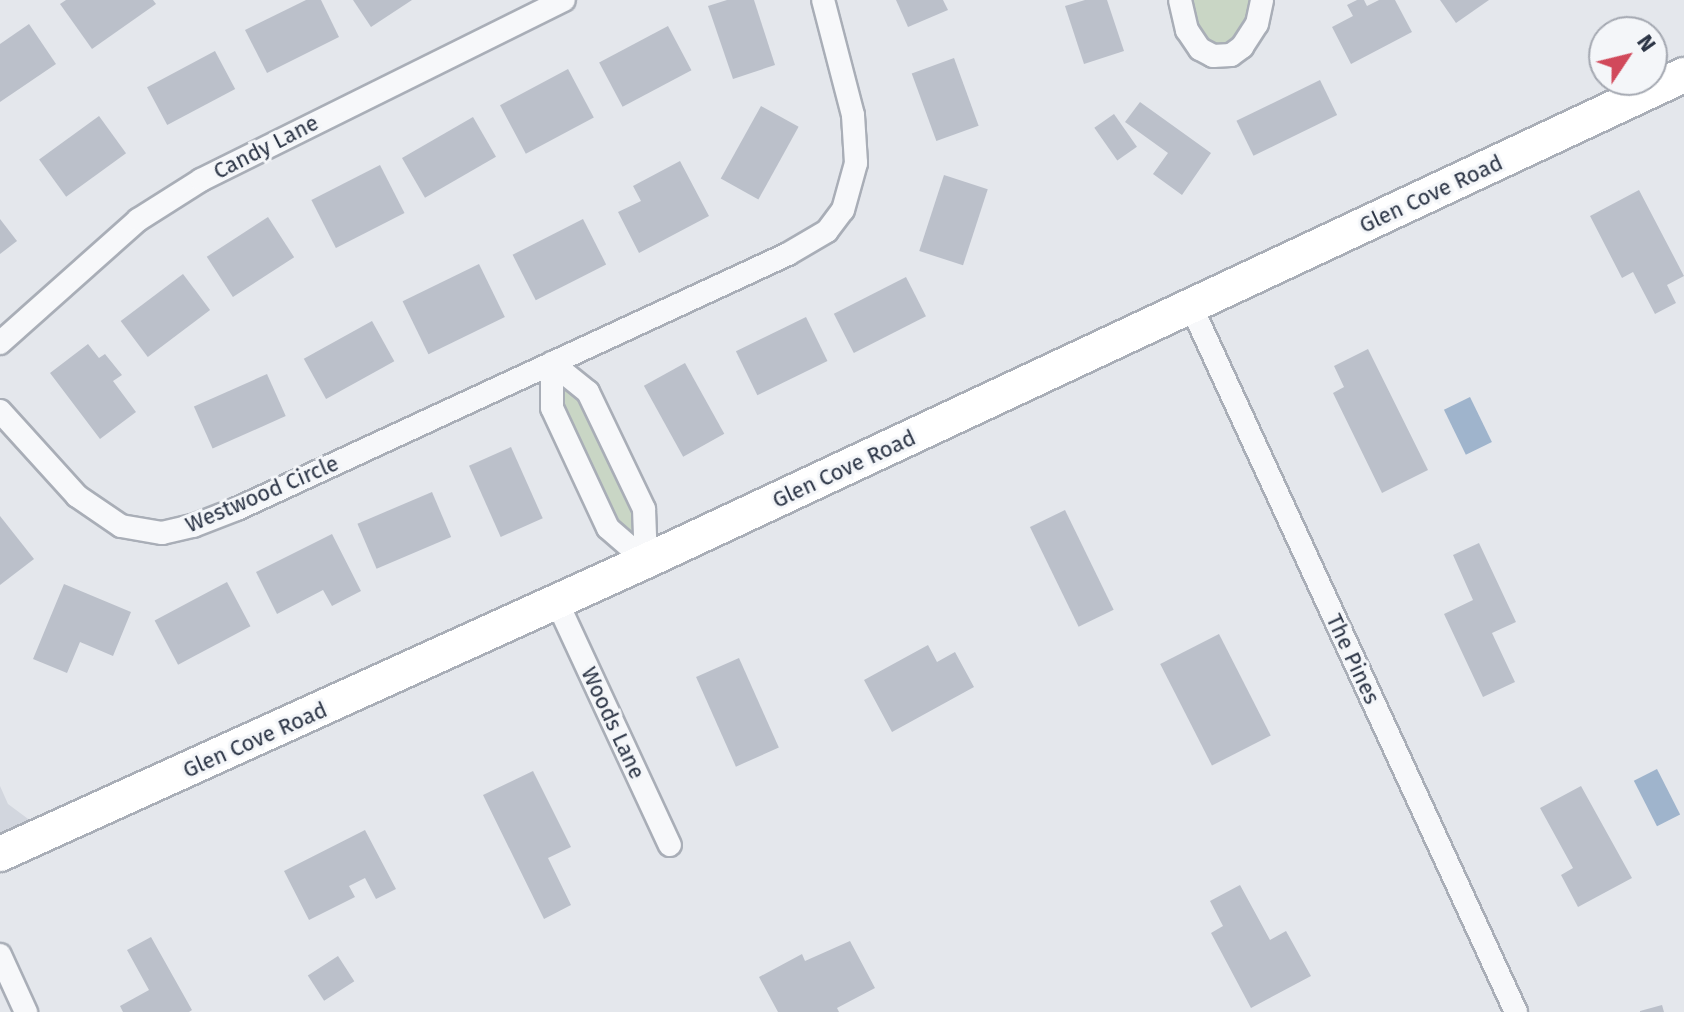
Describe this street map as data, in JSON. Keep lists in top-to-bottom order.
{
  "streets": {
    "main road": ["Glen Cove Road"],
    "street": [
      "Candy Lane",
      "Westwood Circle",
      "The Pines",
      "Woods Lane"
    ]
  },
  "crossings": [
    ["Glen Cove Road", "The Pines"],
    ["Glen Cove Road", "Woods Lane"]
  ],
  "north": "top right"
}
